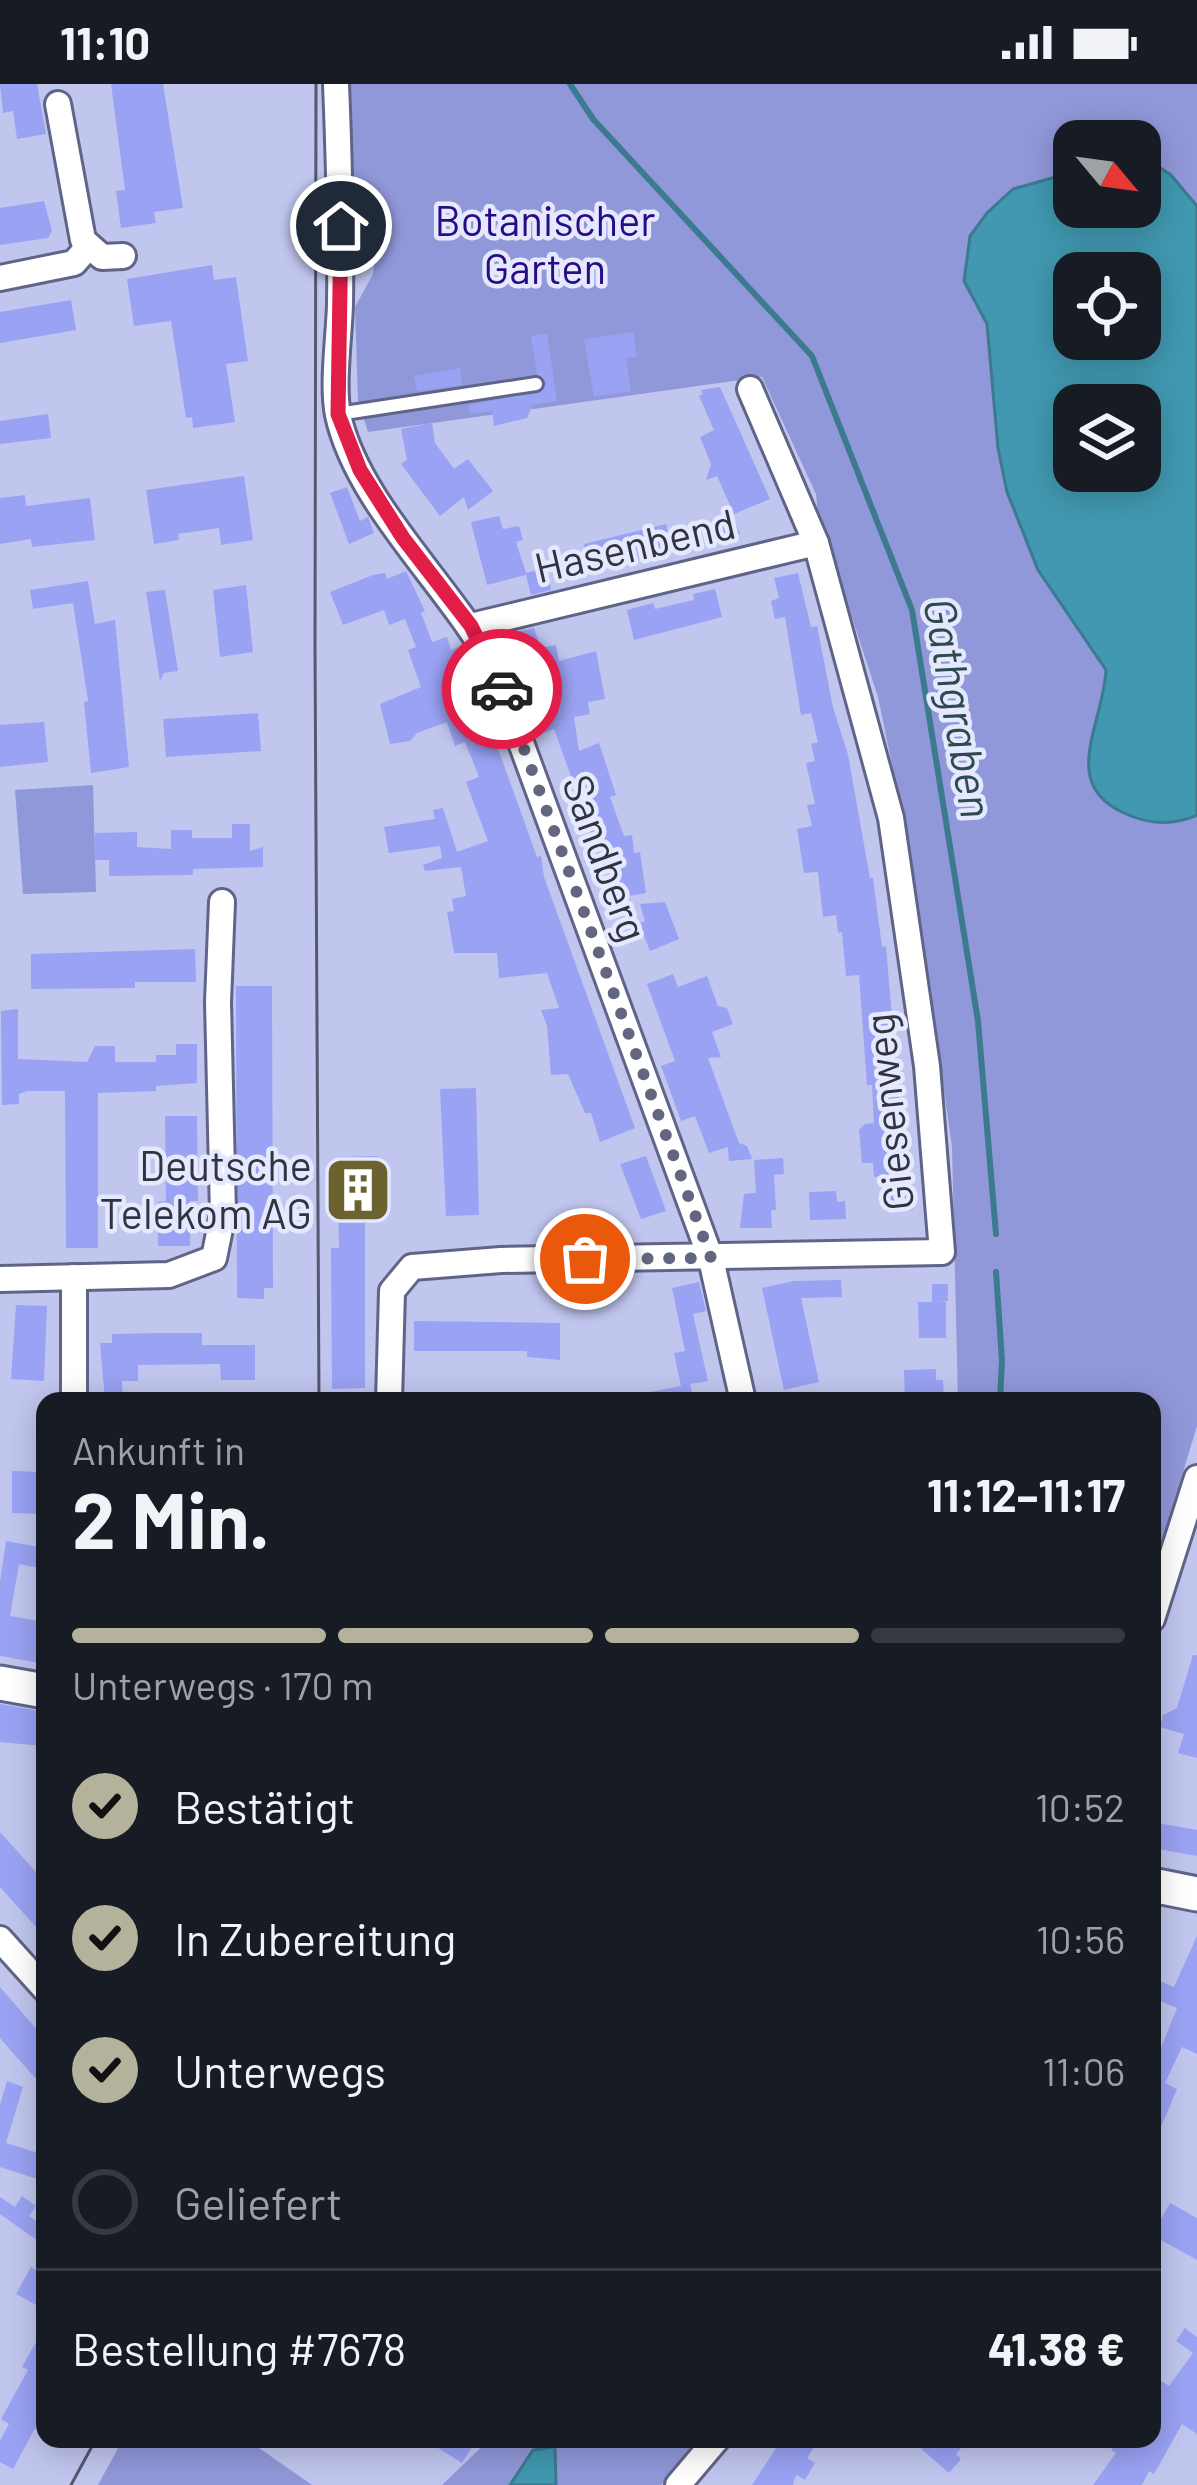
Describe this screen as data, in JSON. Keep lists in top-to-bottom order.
{
  "streets": {
    "street": ["Hasenbend", "Sandberg", "Giesenweg"]
  },
  "crossings": [
    ["Hasenbend", "Sandberg"],
    ["Hasenbend", "Giesenweg"],
    ["Sandberg", "Giesenweg"]
  ],
  "water": ["Gathgraben"],
  "parks": ["Botanischer Garten"],
  "places": {
    "building": ["Deutsche Telekom AG"]
  },
  "north": "bottom right",
  "page": {
    "status": "11:10",
    "heading": ["2 Min.", "Ankunft in", "11:12–11:17"],
    "panel": ["Bestellung #7678", "41.38 €"],
    "bar": "Unterwegs · 170 m",
    "list": [
      ["Bestätigt", "10:52"],
      ["In Zubereitung", "10:56"],
      ["Unterwegs", "11:06"],
      "Geliefert"
    ]
  }
}
